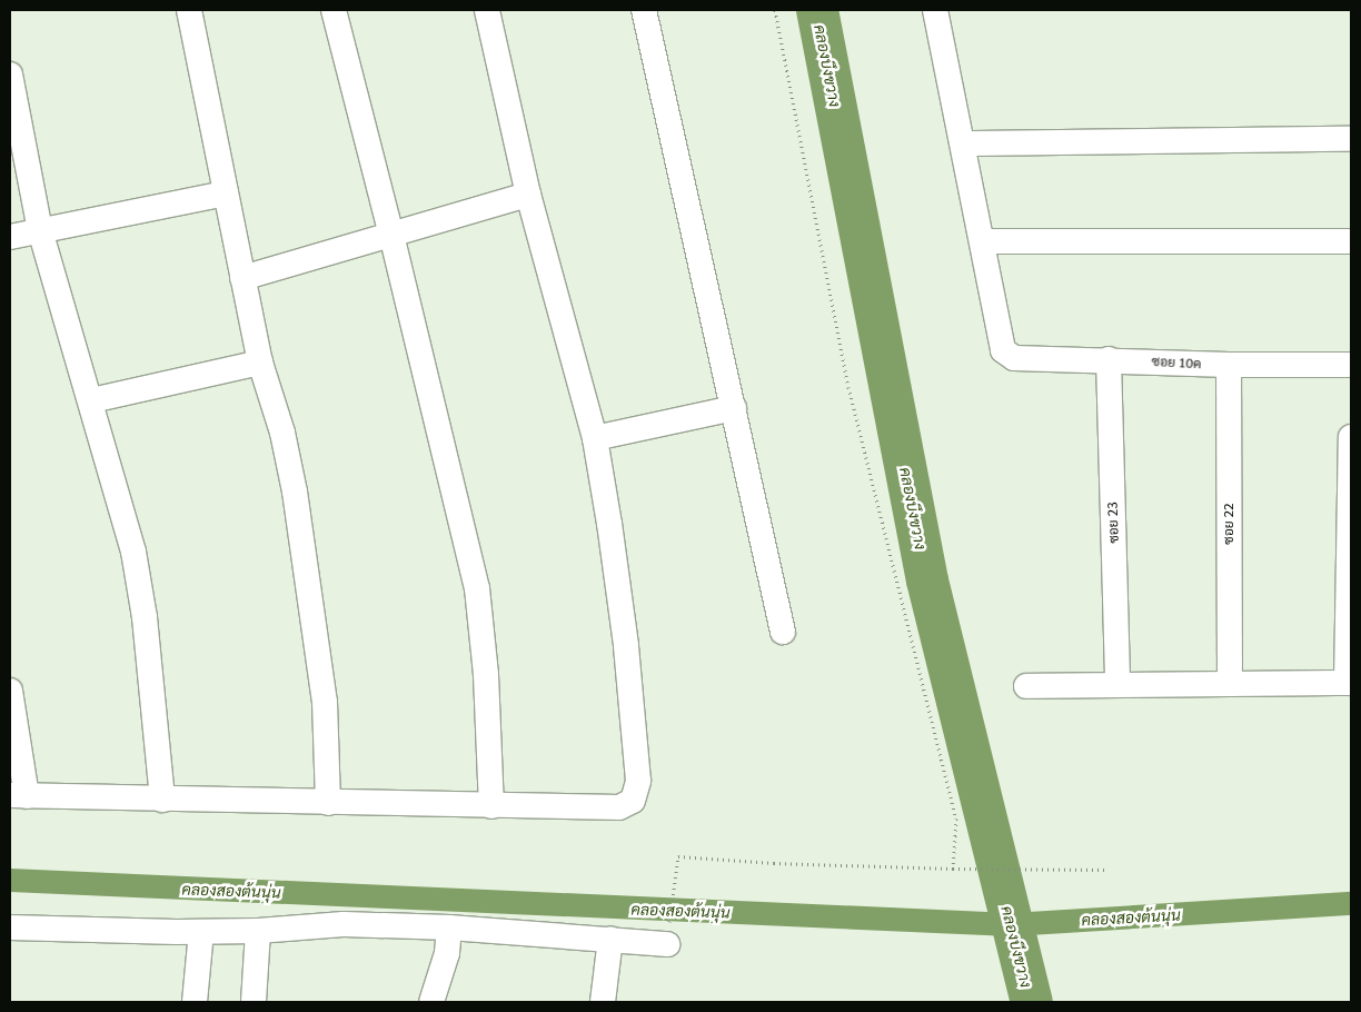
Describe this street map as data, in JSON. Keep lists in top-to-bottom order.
{
  "streets": {
    "street": ["ซอย 10ค", "ซอย 23", "ซอย 22"]
  },
  "crossings": [
    ["ซอย 10ค", "ซอย 23"],
    ["ซอย 10ค", "ซอย 22"]
  ],
  "water": ["คลองบึงขวาง", "คลองสองต้นนุ่น"]
}
